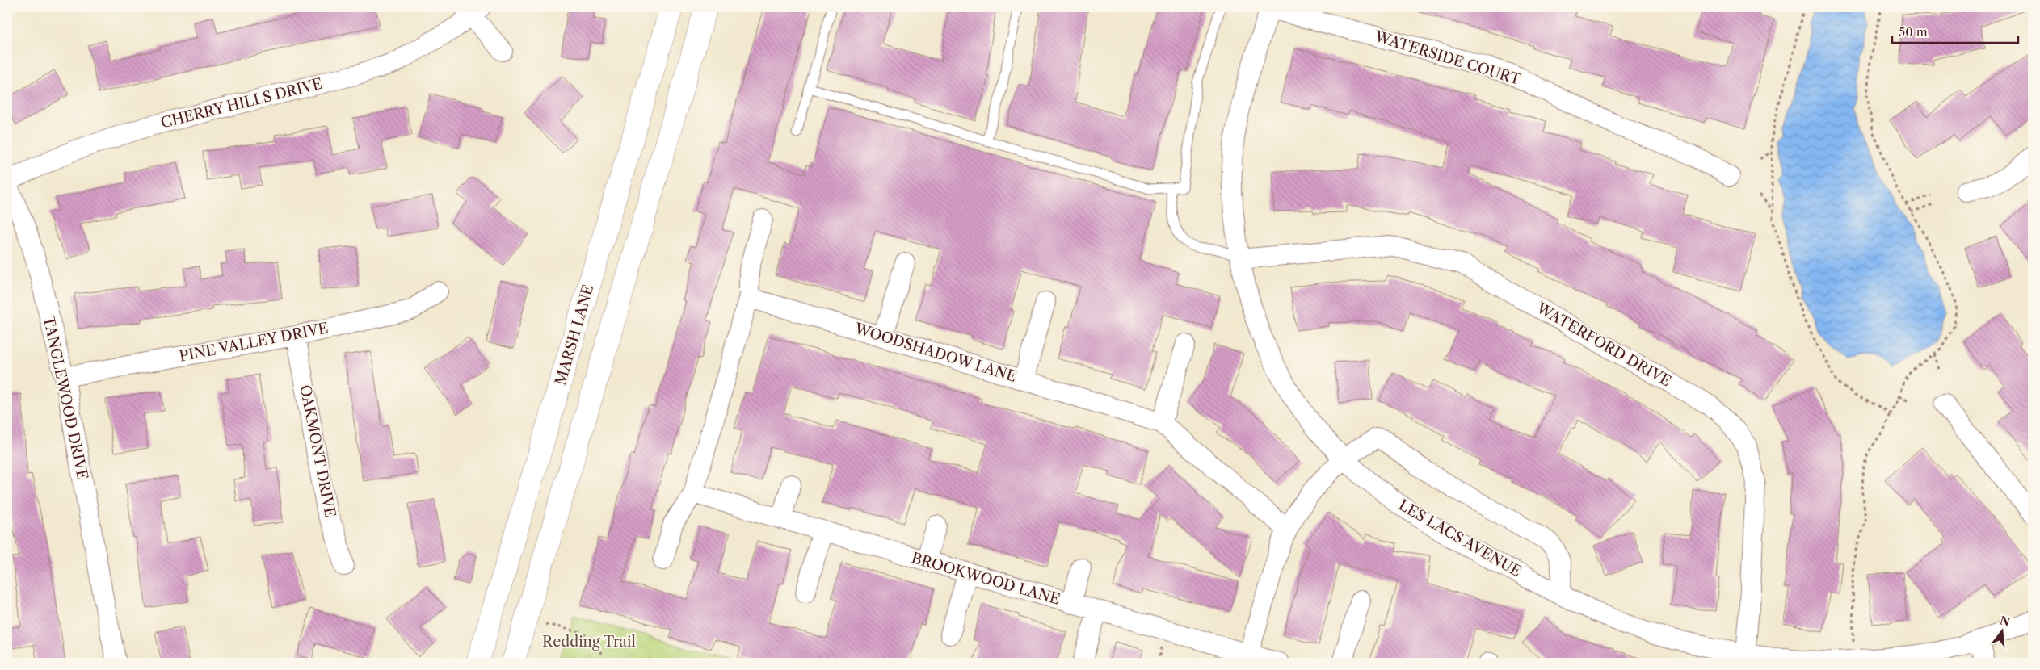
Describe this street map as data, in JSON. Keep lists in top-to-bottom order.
{
  "streets": {
    "main road": ["MARSH LANE"],
    "street": [
      "WATERSIDE COURT",
      "CHERRY HILLS DRIVE",
      "PINE VALLEY DRIVE",
      "WATERFORD DRIVE",
      "WOODSHADOW LANE",
      "TANGLEWOOD DRIVE",
      "OAKMONT DRIVE",
      "LES LACS AVENUE",
      "BROOKWOOD LANE"
    ]
  },
  "crossings": [
    ["WATERSIDE COURT", "LES LACS AVENUE"],
    ["PINE VALLEY DRIVE", "TANGLEWOOD DRIVE"],
    ["PINE VALLEY DRIVE", "OAKMONT DRIVE"],
    ["WATERFORD DRIVE", "LES LACS AVENUE"]
  ],
  "parks": ["Redding Trail"],
  "scale_bar": "50 m",
  "north": "top"
}
